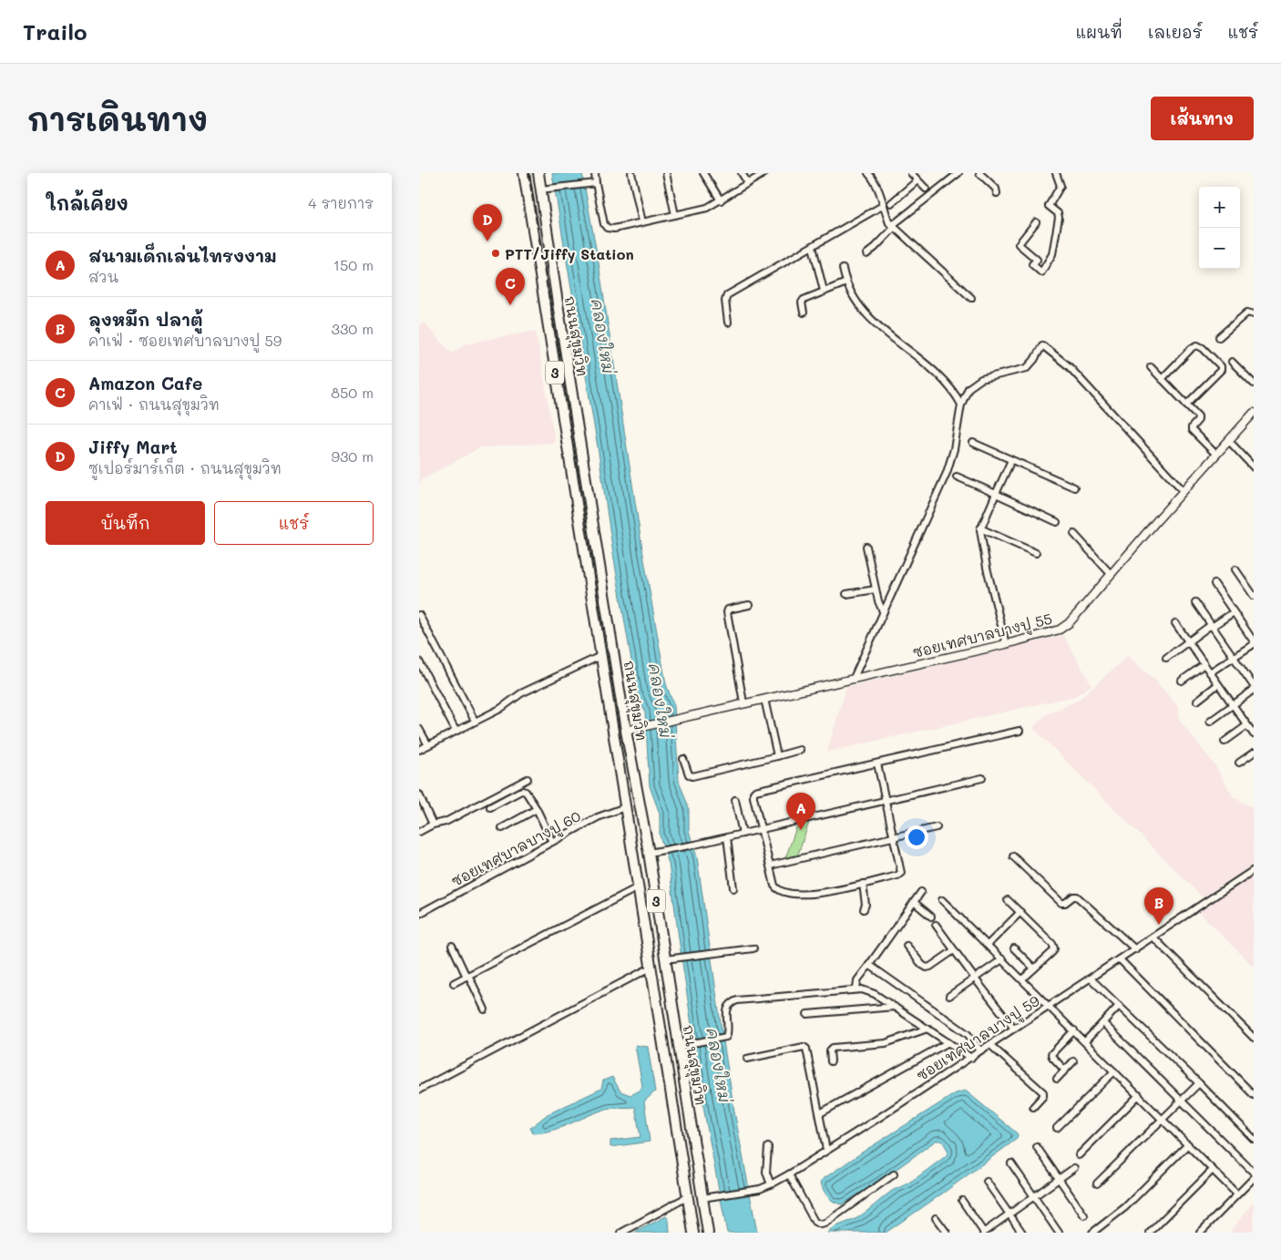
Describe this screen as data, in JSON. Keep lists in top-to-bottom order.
{
  "streets": {
    "highway": ["ถนนสุขุมวิท", "3"],
    "street": ["ซอยเทศบาลบางปู 55", "ซอยเทศบาลบางปู 60", "ซอยเทศบาลบางปู 59"]
  },
  "crossings": [
    ["ถนนสุขุมวิท", "ซอยเทศบาลบางปู 55"],
    ["ถนนสุขุมวิท", "ซอยเทศบาลบางปู 60"],
    ["ถนนสุขุมวิท", "ซอยเทศบาลบางปู 59"]
  ],
  "water": ["คลองใหม่"],
  "places": ["PTT/Jiffy Station"],
  "page": {
    "header": "Trailo",
    "nav": ["แผนที่", "เลเยอร์", "แชร์"],
    "buttons": [
      "เส้นทาง",
      ["บันทึก", "แชร์"]
    ],
    "title": "การเดินทาง",
    "heading": ["ใกล้เคียง", "4 รายการ"],
    "map_buttons": ["+", "−"],
    "pins": [
      "D",
      "C",
      "A",
      "B"
    ],
    "list": [
      {
        "mark": "A",
        "name": "สนามเด็กเล่นไทรงงาม",
        "note": "สวน",
        "value": "150 m"
      },
      {
        "mark": "B",
        "name": "ลุงหมึก ปลาตู้",
        "note": "คาเฟ่ · ซอยเทศบาลบางปู 59",
        "value": "330 m"
      },
      {
        "mark": "C",
        "name": "Amazon Cafe",
        "note": "คาเฟ่ · ถนนสุขุมวิท",
        "value": "850 m"
      },
      {
        "mark": "D",
        "name": "Jiffy Mart",
        "note": "ซูเปอร์มาร์เก็ต · ถนนสุขุมวิท",
        "value": "930 m"
      }
    ]
  }
}
